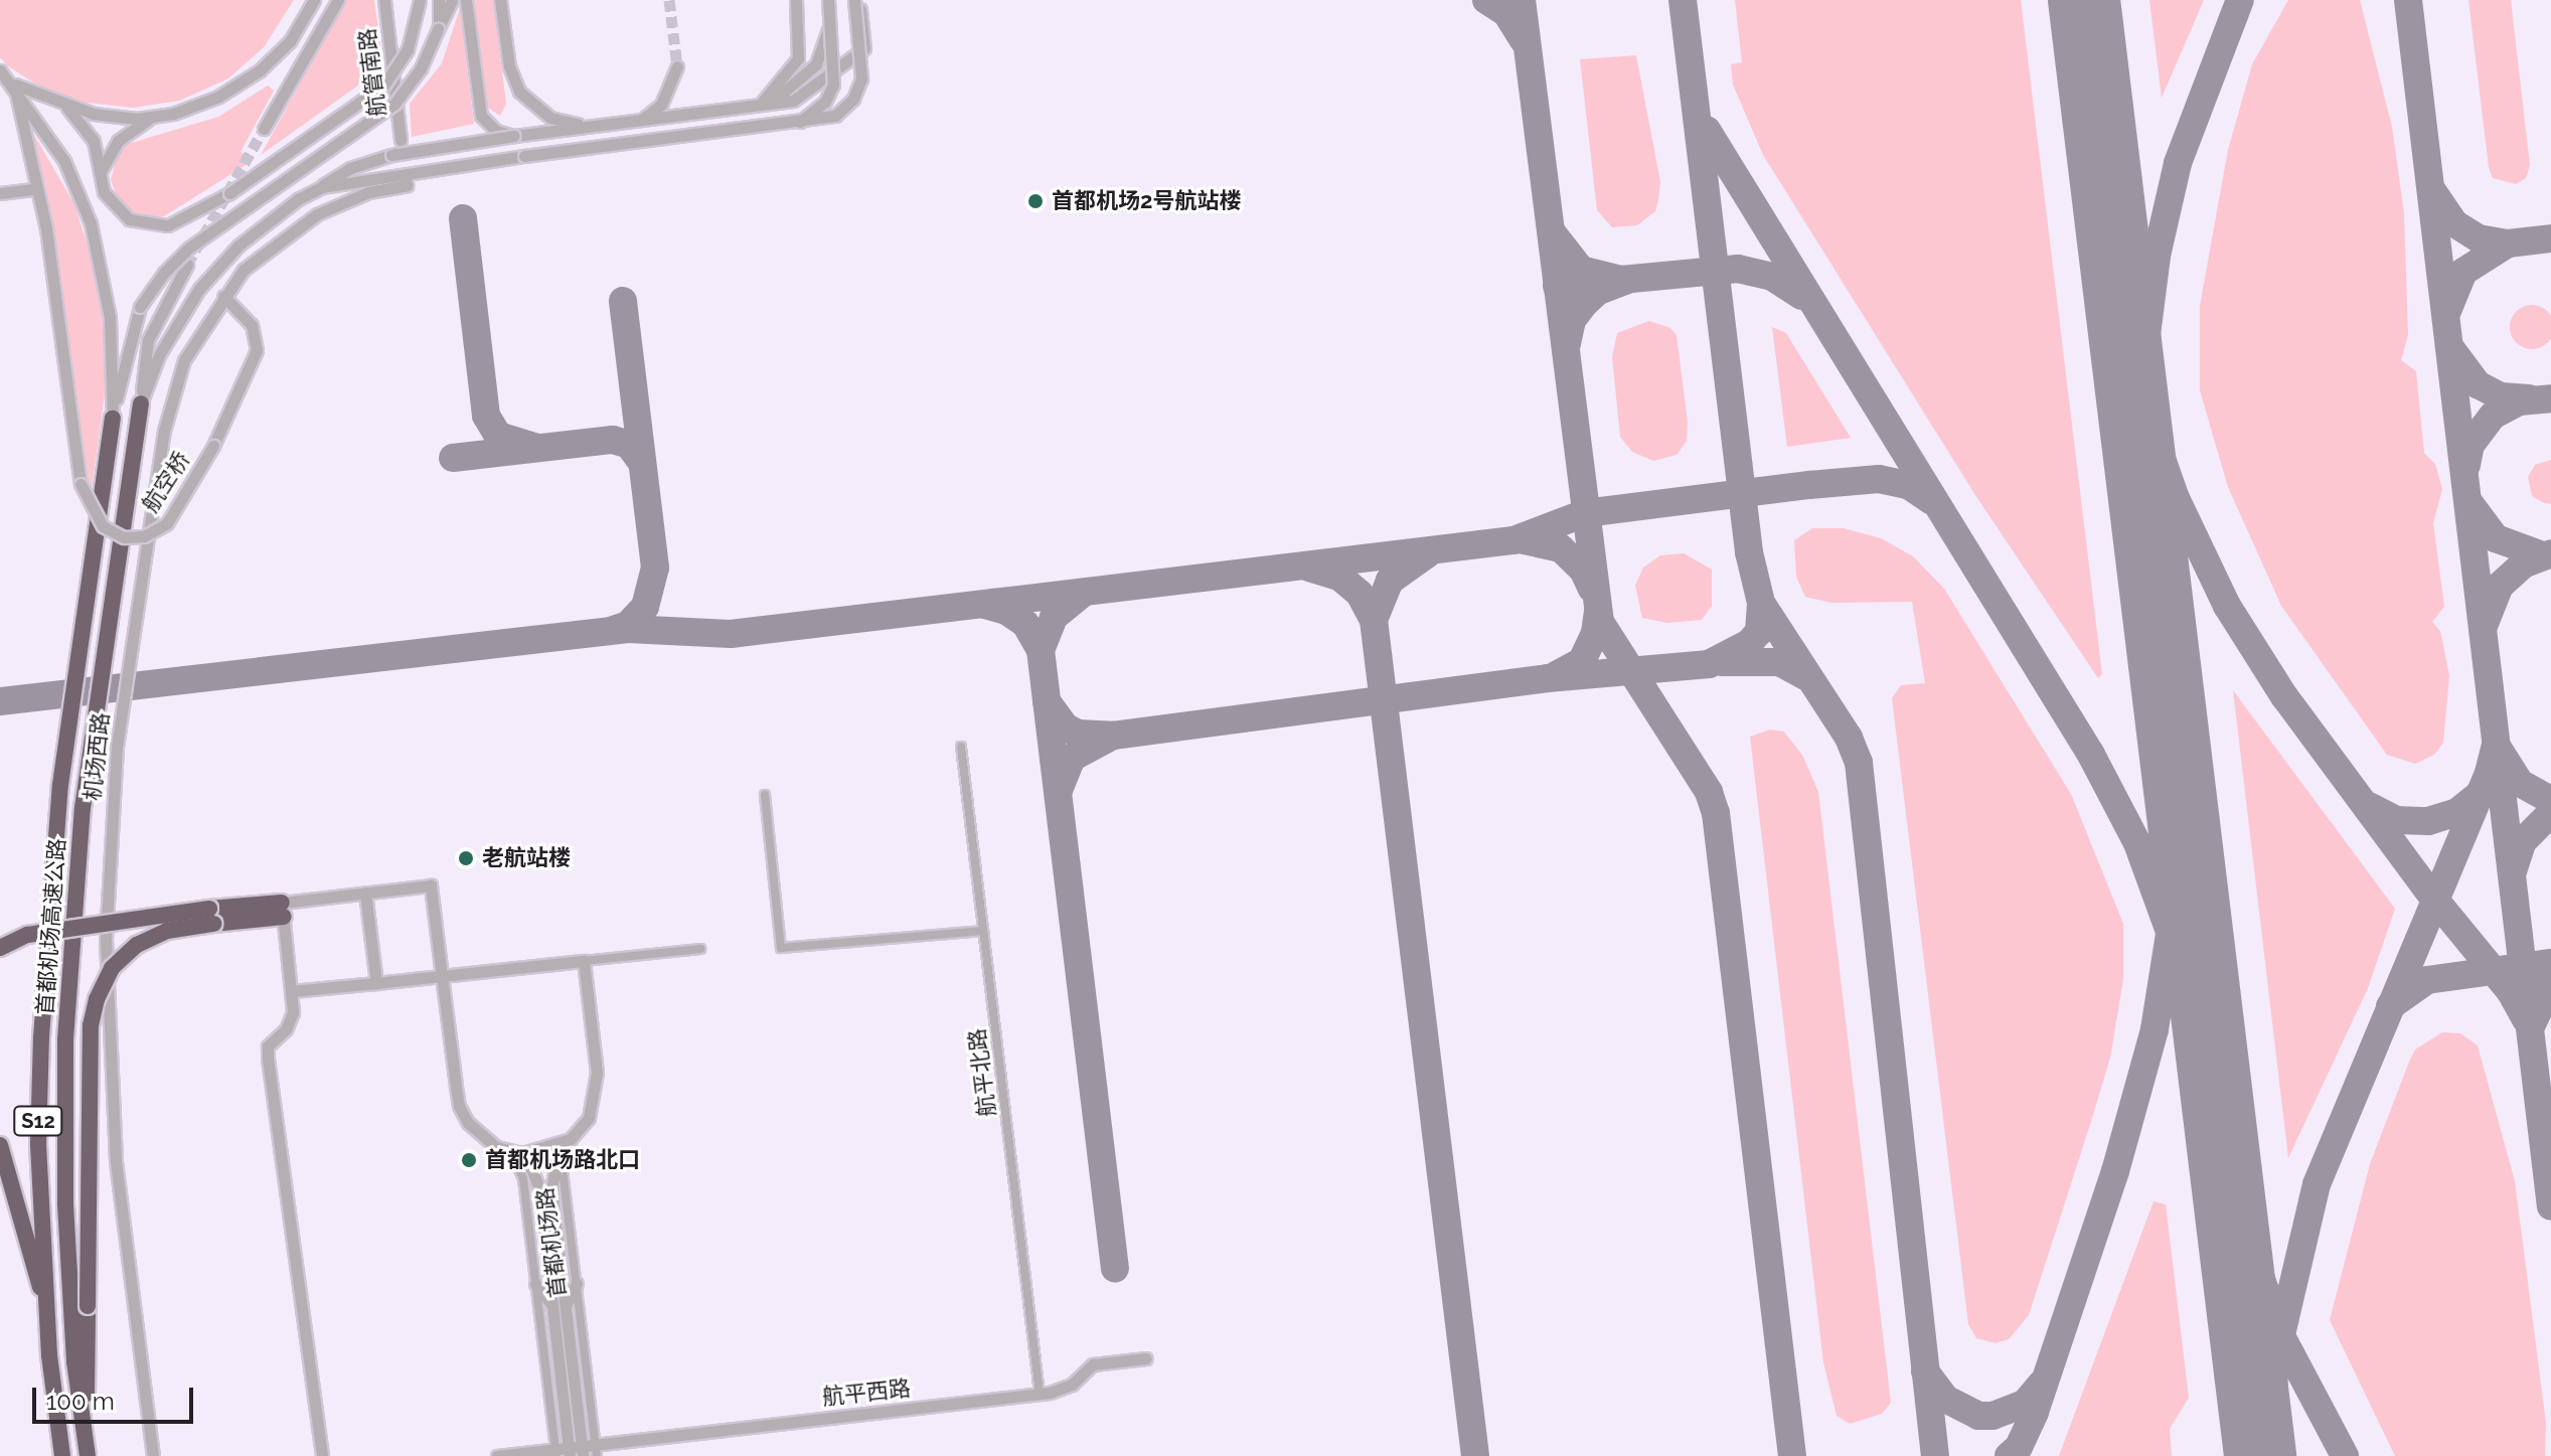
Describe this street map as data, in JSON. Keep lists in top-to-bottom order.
{
  "streets": {
    "highway": ["首都机场高速公路", "S12"],
    "street": [
      "航管南路",
      "航空桥",
      "机场西路",
      "航平北路",
      "首都机场路",
      "航平西路"
    ]
  },
  "crossings": [
    ["航空桥", "机场西路"],
    ["航平北路", "航平西路"],
    ["首都机场路", "航平西路"]
  ],
  "places": ["首都机场2号航站楼", "老航站楼", "首都机场路北口"],
  "scale_bar": "100 m"
}
